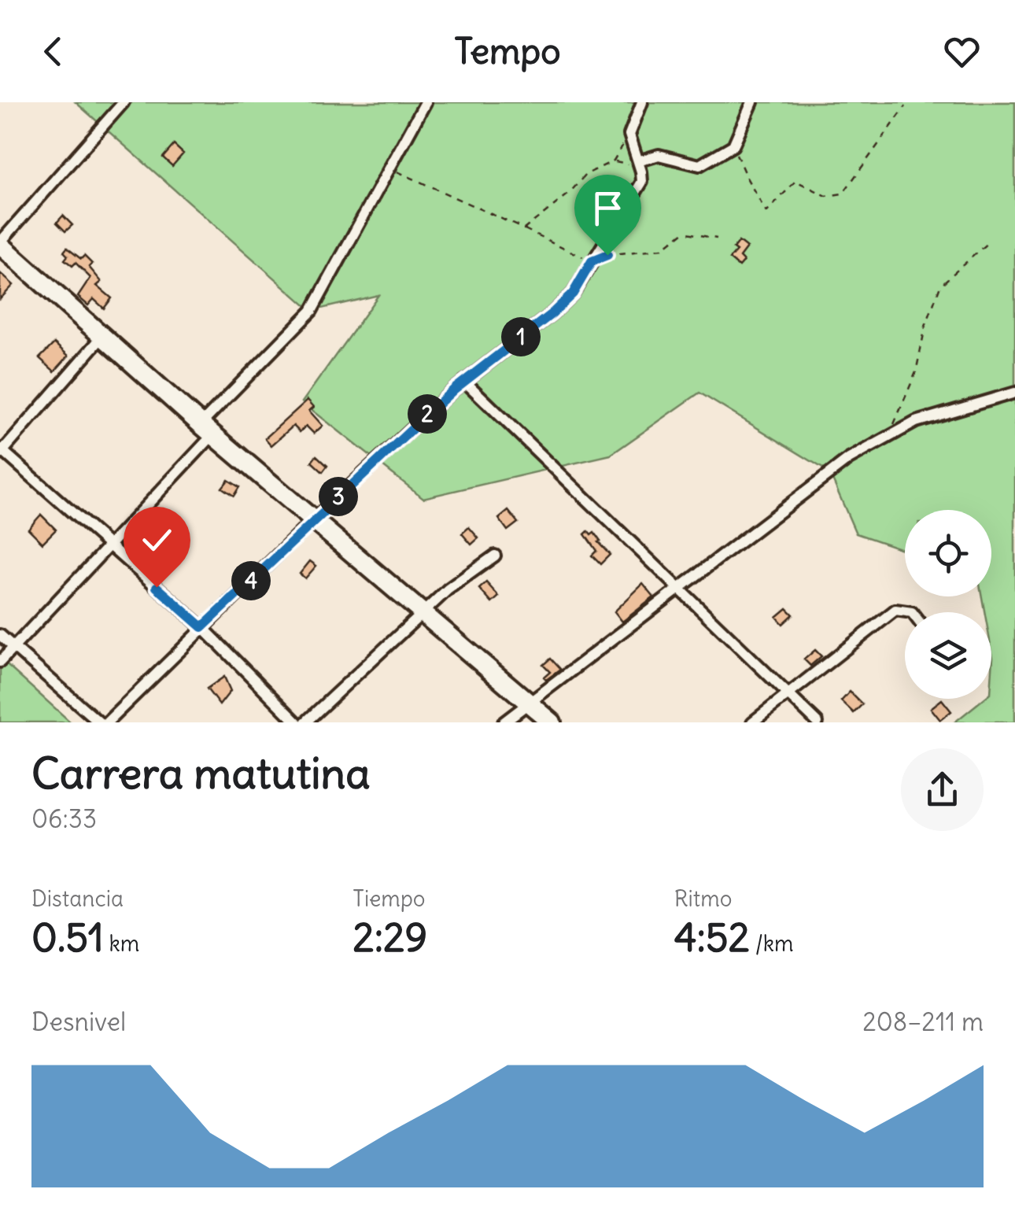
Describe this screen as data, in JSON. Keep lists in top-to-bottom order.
{
  "page": {
    "header": "Tempo",
    "pins": [
      "1",
      "2",
      "3",
      "4"
    ],
    "heading": ["Carrera matutina", "06:33"],
    "stats": [
      ["Distancia", "0.51 km"],
      ["Tiempo", "2:29"],
      ["Ritmo", "4:52 /km"]
    ],
    "chart": ["Desnivel", "208–211 m"]
  }
}
